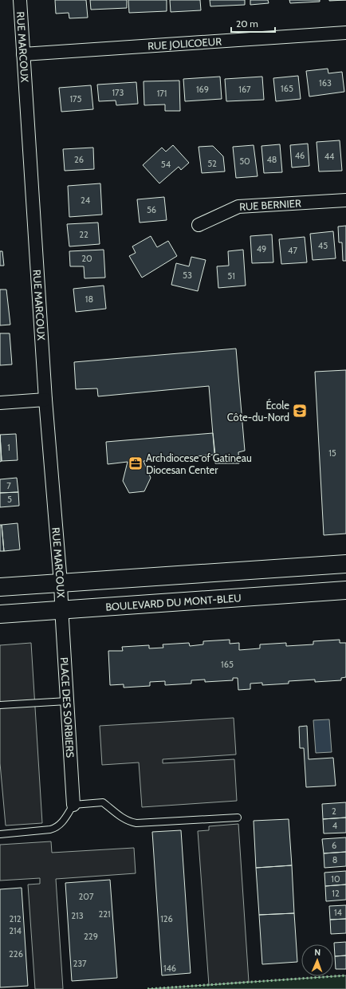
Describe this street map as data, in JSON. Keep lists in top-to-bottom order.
{
  "streets": {
    "street": [
      "RUE JOLICOEUR",
      "RUE MARCOUX",
      "RUE BERNIER",
      "BOULEVARD DU MONT-BLEU",
      "PLACE DES SORBIERS"
    ]
  },
  "crossings": [
    ["RUE JOLICOEUR", "RUE MARCOUX"],
    ["RUE MARCOUX", "BOULEVARD DU MONT-BLEU"],
    ["RUE MARCOUX", "PLACE DES SORBIERS"],
    ["BOULEVARD DU MONT-BLEU", "PLACE DES SORBIERS"]
  ],
  "places": {
    "school or university": ["École Côte-du-Nord"],
    "office": ["Archdiocese of Gatineau Diocesan Center"]
  },
  "house_numbers": [
    "163",
    "165",
    "169",
    "167",
    "173",
    "171",
    "175",
    "46",
    "44",
    "26",
    "48",
    "50",
    "52",
    "54",
    "24",
    "56",
    "22",
    "45",
    "49",
    "47",
    "20",
    "53",
    "51",
    "18",
    "1",
    "15",
    "7",
    "5",
    "165",
    "2",
    "4",
    "6",
    "8",
    "10",
    "12",
    "207",
    "14",
    "221",
    "213",
    "212",
    "126",
    "214",
    "229",
    "226",
    "237",
    "146"
  ],
  "scale_bar": "20 m",
  "north": "top"
}
